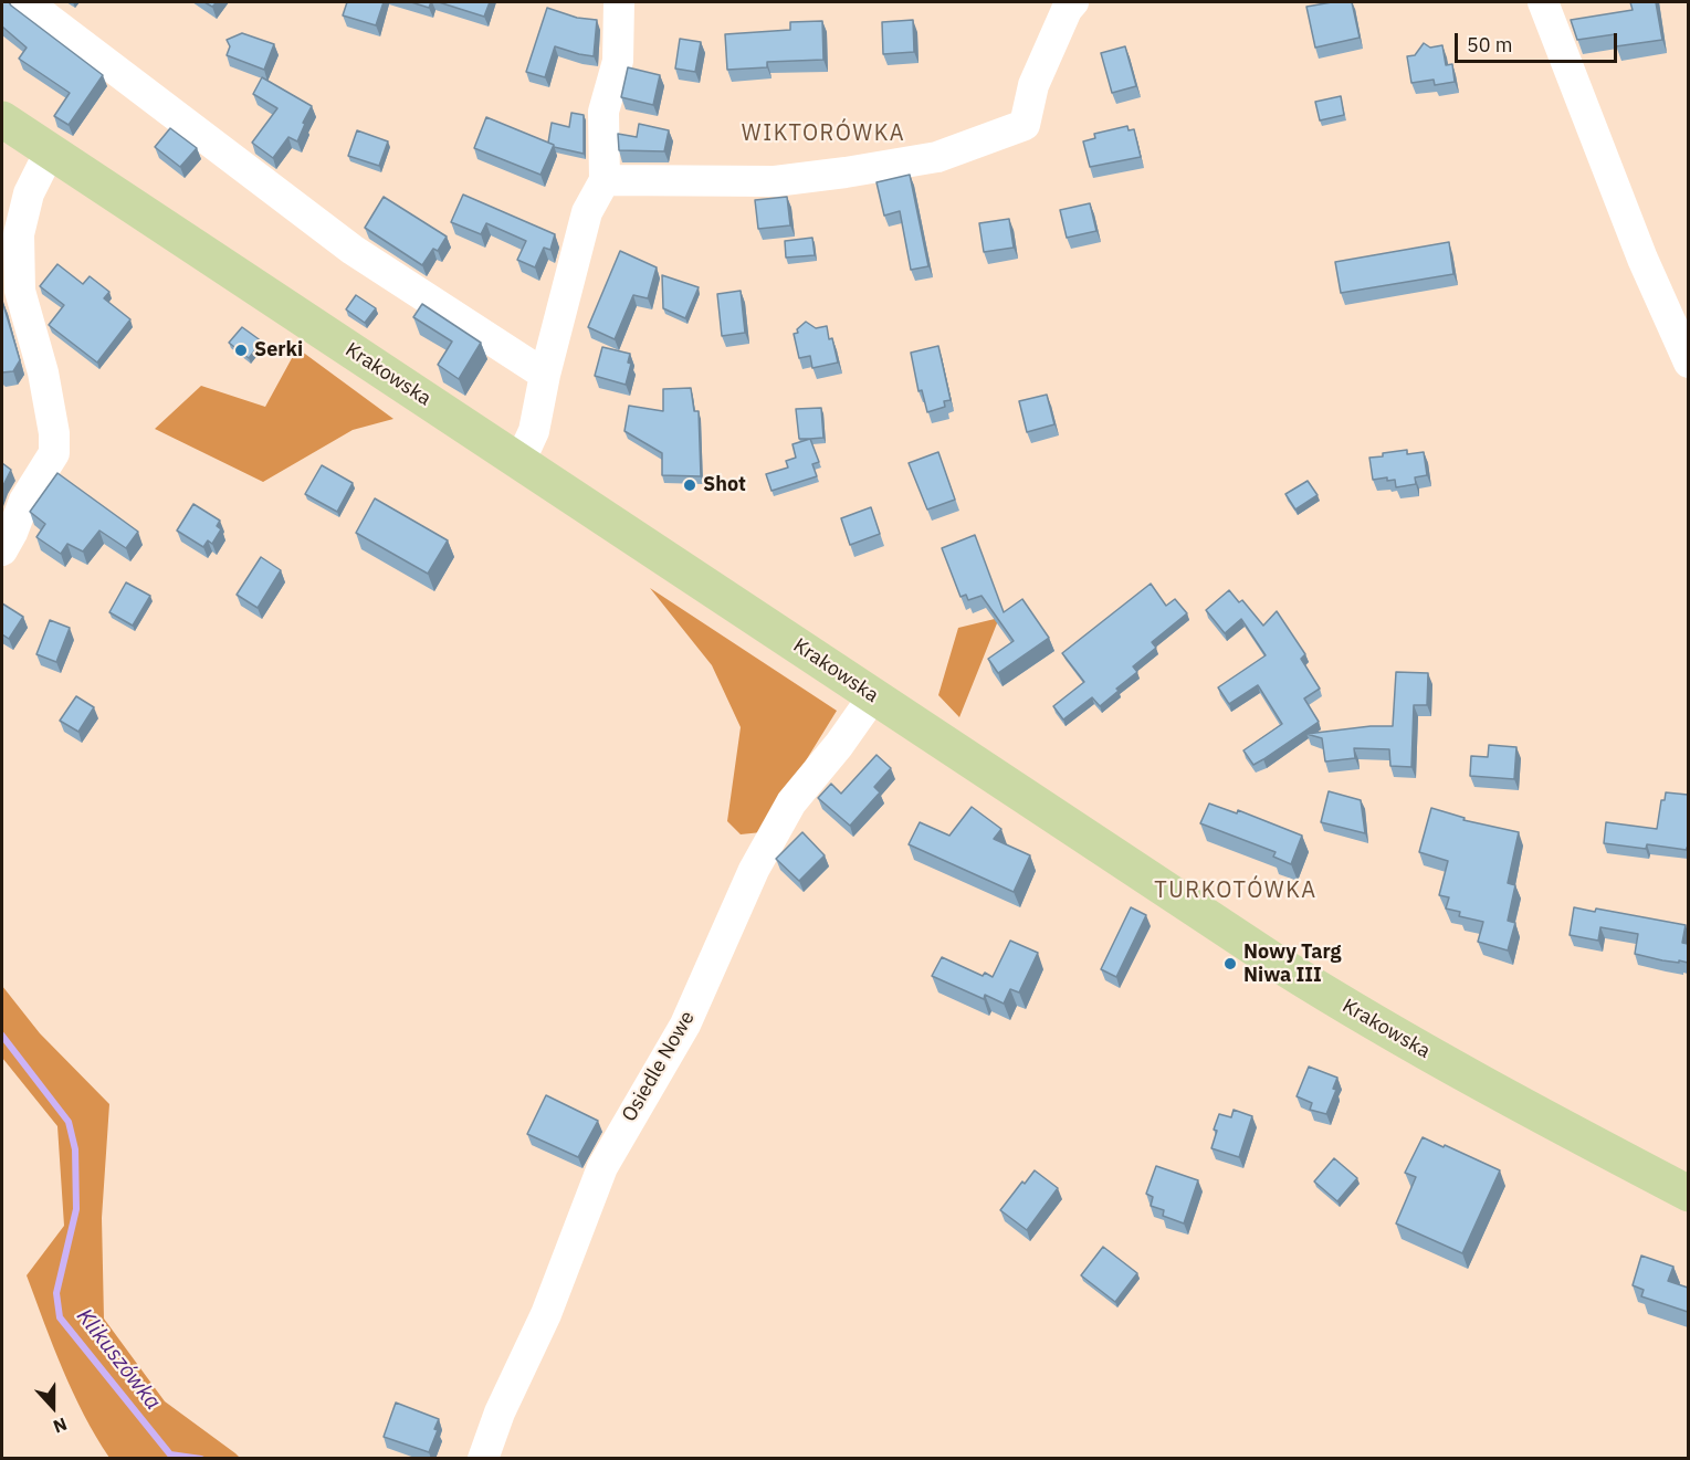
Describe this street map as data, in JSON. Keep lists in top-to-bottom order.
{
  "streets": {
    "main road": ["Krakowska"],
    "street": ["Osiedle Nowe"]
  },
  "crossings": [
    ["Krakowska", "Osiedle Nowe"]
  ],
  "districts": ["WIKTORÓWKA", "TURKOTÓWKA"],
  "water": ["Klikuszówka"],
  "places": ["Serki", "Shot", "Nowy Targ Niwa III"],
  "scale_bar": "50 m",
  "north": "bottom"
}
